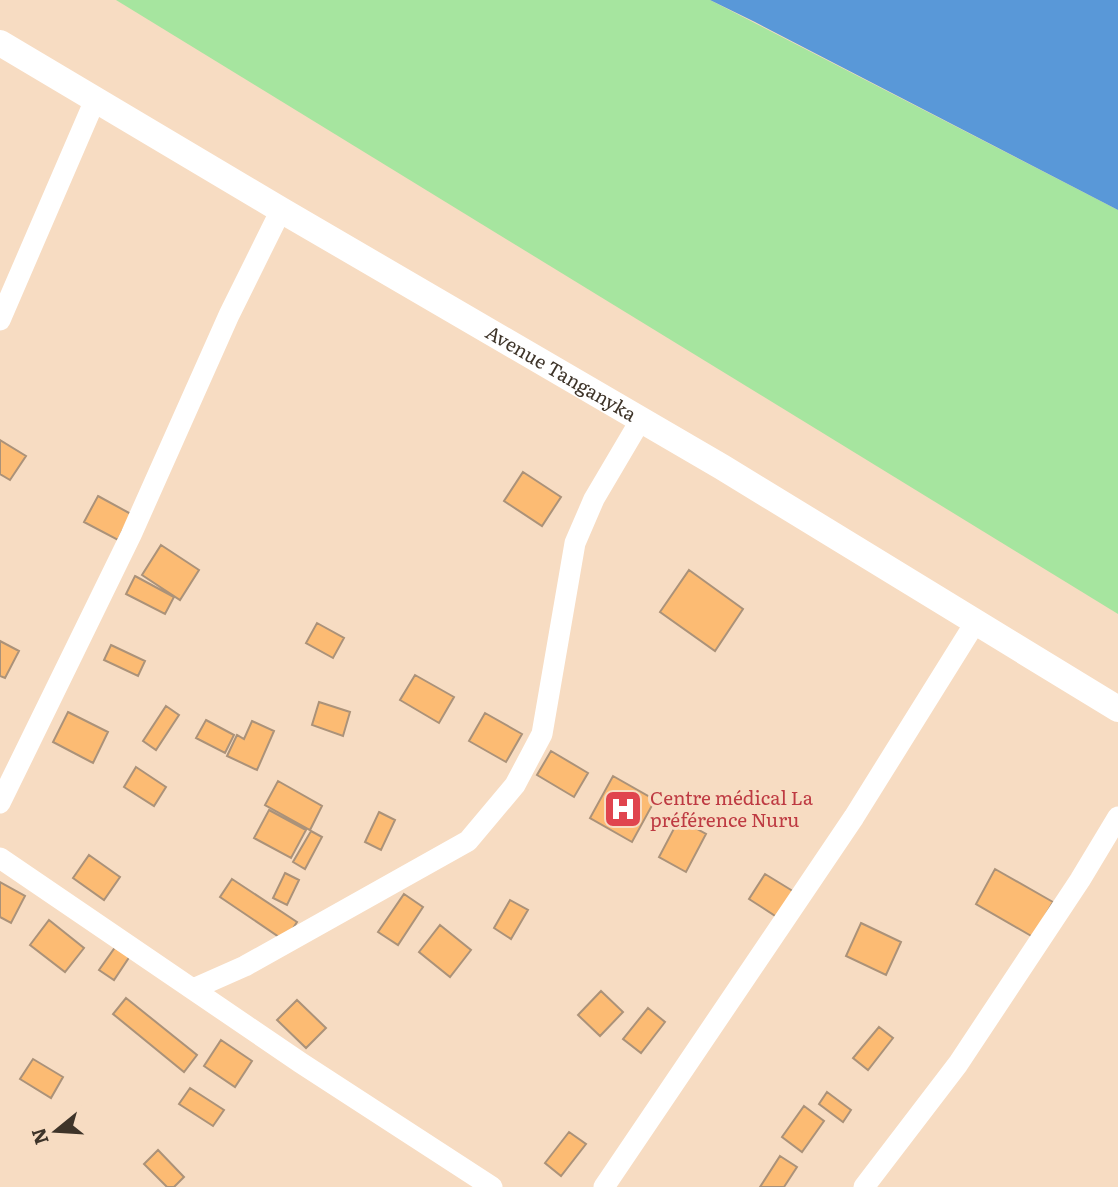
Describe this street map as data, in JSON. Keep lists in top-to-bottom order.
{
  "streets": {
    "street": ["Avenue Tanganyka"]
  },
  "places": {
    "hospital": ["Centre médical La préférence Nuru"]
  },
  "north": "left"
}
